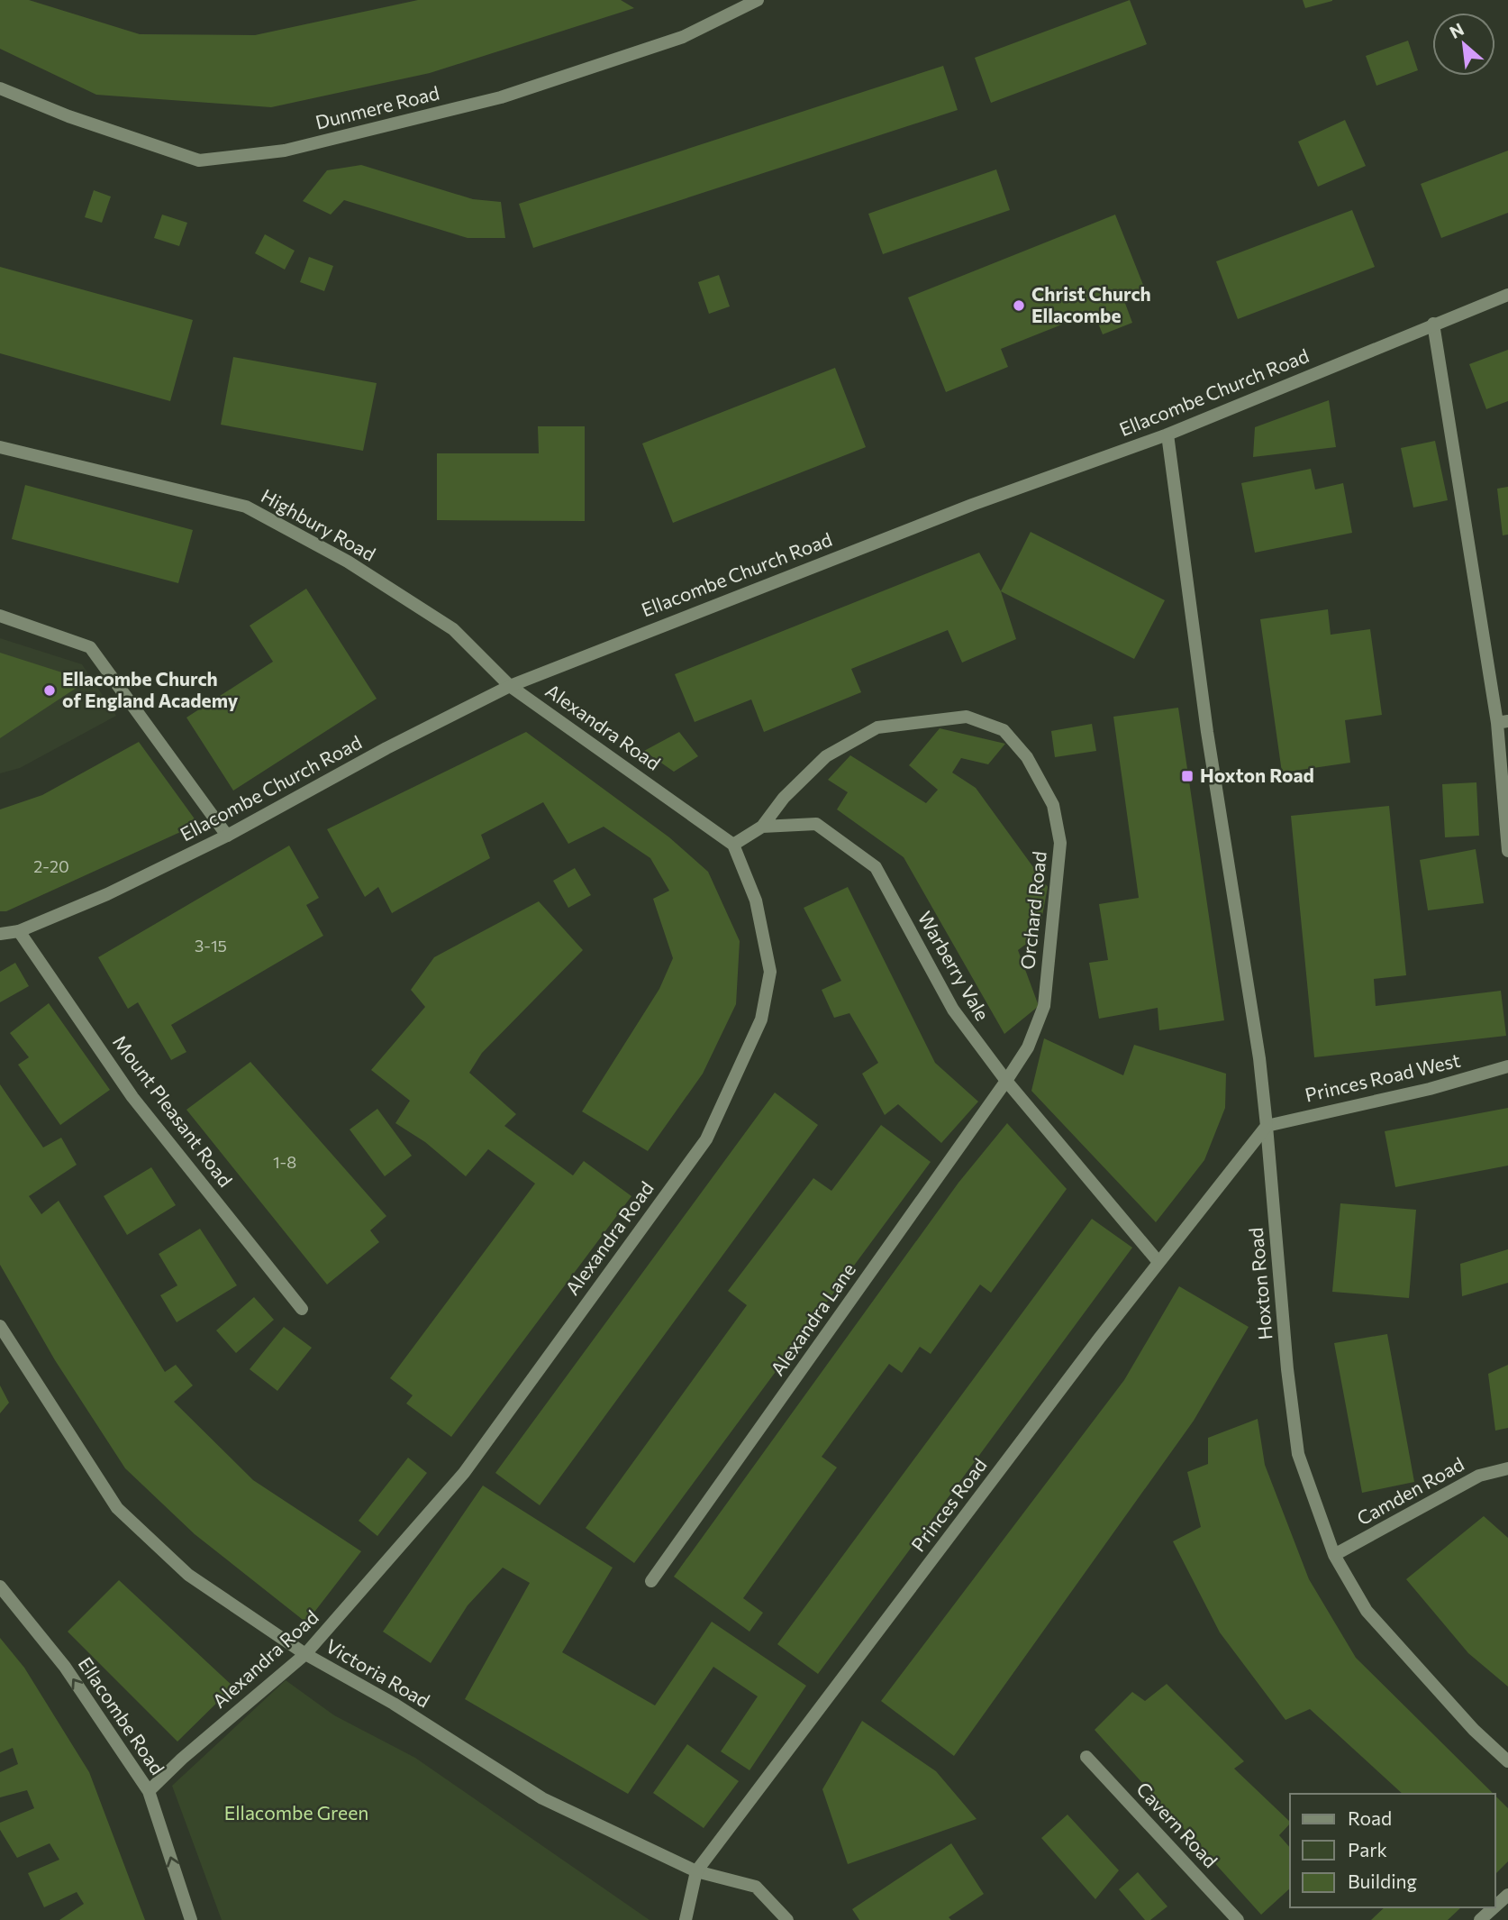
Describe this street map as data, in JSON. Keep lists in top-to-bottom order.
{
  "streets": {
    "street": [
      "Dunmere Road",
      "Ellacombe Church Road",
      "Highbury Road",
      "Alexandra Road",
      "Orchard Road",
      "Warberry Vale",
      "Princes Road West",
      "Mount Pleasant Road",
      "Hoxton Road",
      "Alexandra Lane",
      "Camden Road",
      "Princes Road",
      "Victoria Road",
      "Ellacombe Road",
      "Cavern Road"
    ]
  },
  "crossings": [
    ["Ellacombe Church Road", "Highbury Road"],
    ["Ellacombe Church Road", "Alexandra Road"],
    ["Ellacombe Church Road", "Mount Pleasant Road"],
    ["Ellacombe Church Road", "Hoxton Road"],
    ["Highbury Road", "Alexandra Road"],
    ["Alexandra Road", "Warberry Vale"],
    ["Alexandra Road", "Victoria Road"],
    ["Alexandra Road", "Ellacombe Road"],
    ["Orchard Road", "Warberry Vale"],
    ["Orchard Road", "Alexandra Lane"],
    ["Warberry Vale", "Alexandra Lane"],
    ["Warberry Vale", "Princes Road"],
    ["Princes Road West", "Hoxton Road"],
    ["Princes Road West", "Princes Road"],
    ["Hoxton Road", "Camden Road"],
    ["Hoxton Road", "Princes Road"],
    ["Princes Road", "Victoria Road"]
  ],
  "one_way": ["Ellacombe Road"],
  "parks": ["Ellacombe Green"],
  "places": {
    "other": ["Christ Church Ellacombe", "Ellacombe Church of England Academy"],
    "transit": ["Hoxton Road"]
  },
  "house_numbers": ["2-20", "3-15", "1-8"],
  "legend": ["Road", "Park", "Building"],
  "north": "top left"
}
